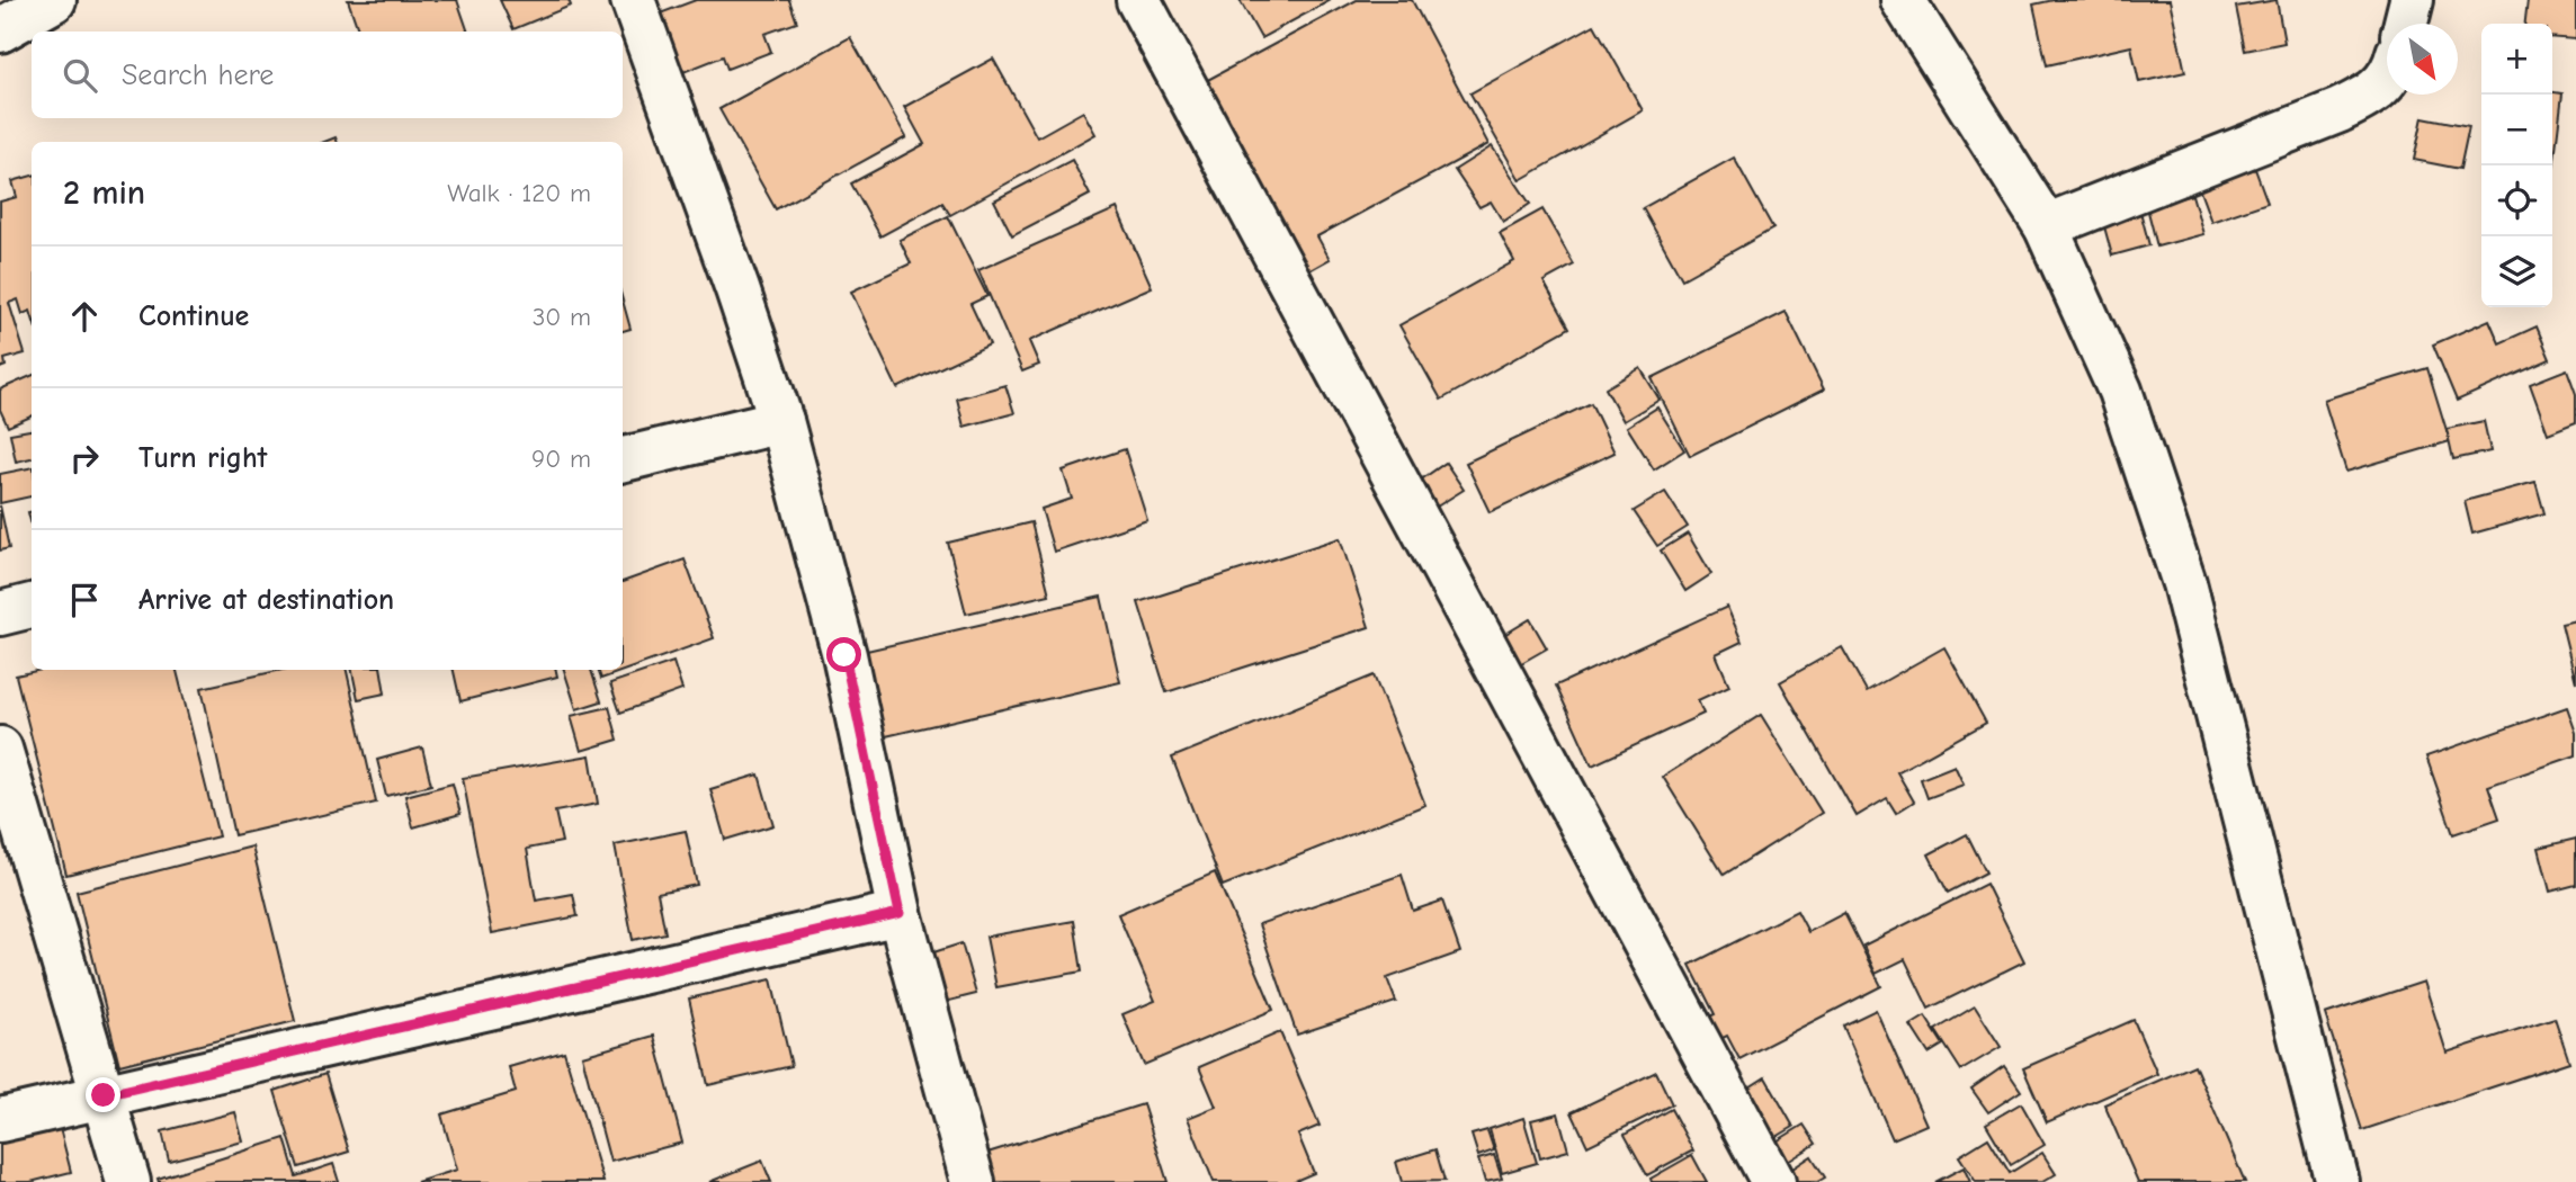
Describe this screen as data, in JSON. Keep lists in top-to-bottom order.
{
  "north": "bottom right",
  "page": {
    "map_buttons": ["+", "−"],
    "search": "Search here",
    "heading": ["2 min", "Walk · 120 m"],
    "list": [
      ["Continue", "30 m"],
      ["Turn right", "90 m"],
      "Arrive at destination"
    ]
  }
}
